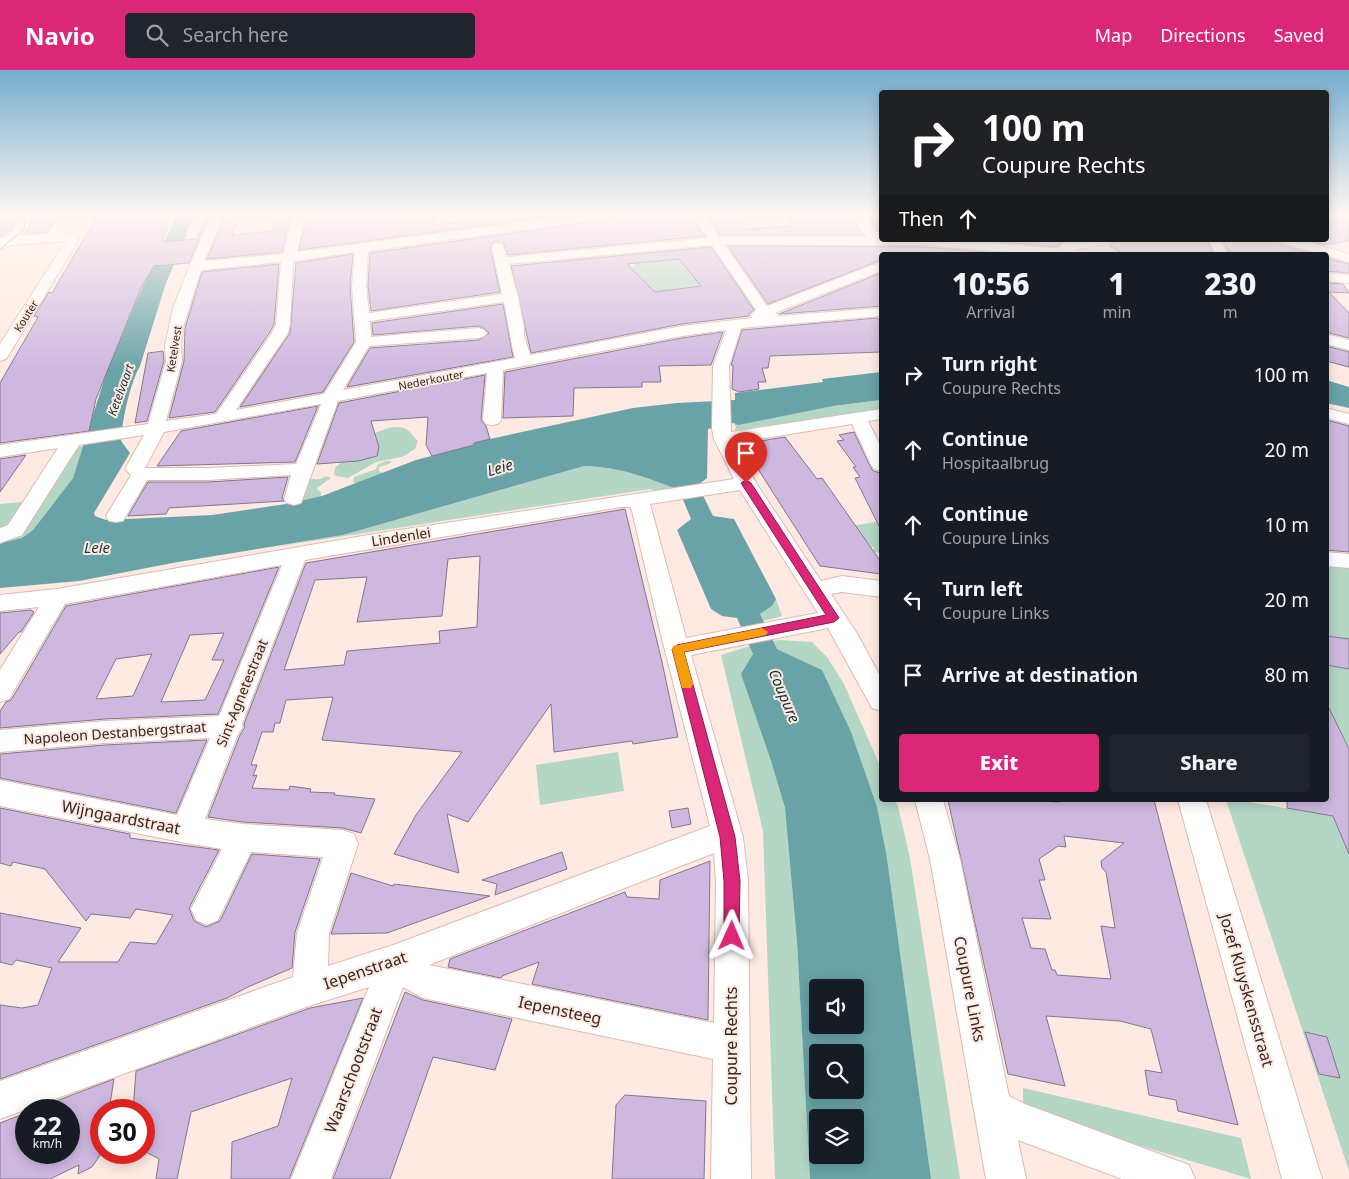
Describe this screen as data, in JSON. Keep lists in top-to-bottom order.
{
  "streets": {
    "street": [
      "Kouter",
      "Ketelvest",
      "Nederkouter",
      "Lindenlei",
      "Sint-Agnetestraat",
      "Napoleon Destanbergstraat",
      "Wijngaardstraat",
      "Iepenstraat",
      "Coupure Links",
      "Jozef Kluyskensstraat",
      "Iepensteeg",
      "Coupure Rechts",
      "Waarschootstraat"
    ]
  },
  "crossings": [
    ["Ketelvest", "Nederkouter"],
    ["Lindenlei", "Sint-Agnetestraat"],
    ["Lindenlei", "Coupure Rechts"],
    ["Sint-Agnetestraat", "Napoleon Destanbergstraat"],
    ["Sint-Agnetestraat", "Wijngaardstraat"],
    ["Wijngaardstraat", "Iepenstraat"],
    ["Iepenstraat", "Iepensteeg"],
    ["Iepenstraat", "Coupure Rechts"],
    ["Iepenstraat", "Waarschootstraat"],
    ["Iepensteeg", "Coupure Rechts"],
    ["Iepensteeg", "Waarschootstraat"]
  ],
  "water": ["Ketelvaart", "Leie", "Coupure"],
  "page": {
    "header": "Navio",
    "search": "Search here",
    "nav": ["Map", "Directions", "Saved"],
    "turn": ["100 m", "Coupure Rechts"],
    "then": "Then",
    "eta": [
      "10:56",
      "Arrival",
      "1",
      "min",
      "230",
      "m"
    ],
    "list": [
      {
        "name": "Turn right",
        "note": "Coupure Rechts",
        "value": "100 m"
      },
      {
        "name": "Continue",
        "note": "Hospitaalbrug",
        "value": "20 m"
      },
      {
        "name": "Continue",
        "note": "Coupure Links",
        "value": "10 m"
      },
      {
        "name": "Turn left",
        "note": "Coupure Links",
        "value": "20 m"
      },
      {
        "name": "Arrive at destination",
        "value": "80 m"
      }
    ],
    "buttons": ["Exit", "Share"],
    "speed": "22 km/h",
    "limit": "30"
  }
}
